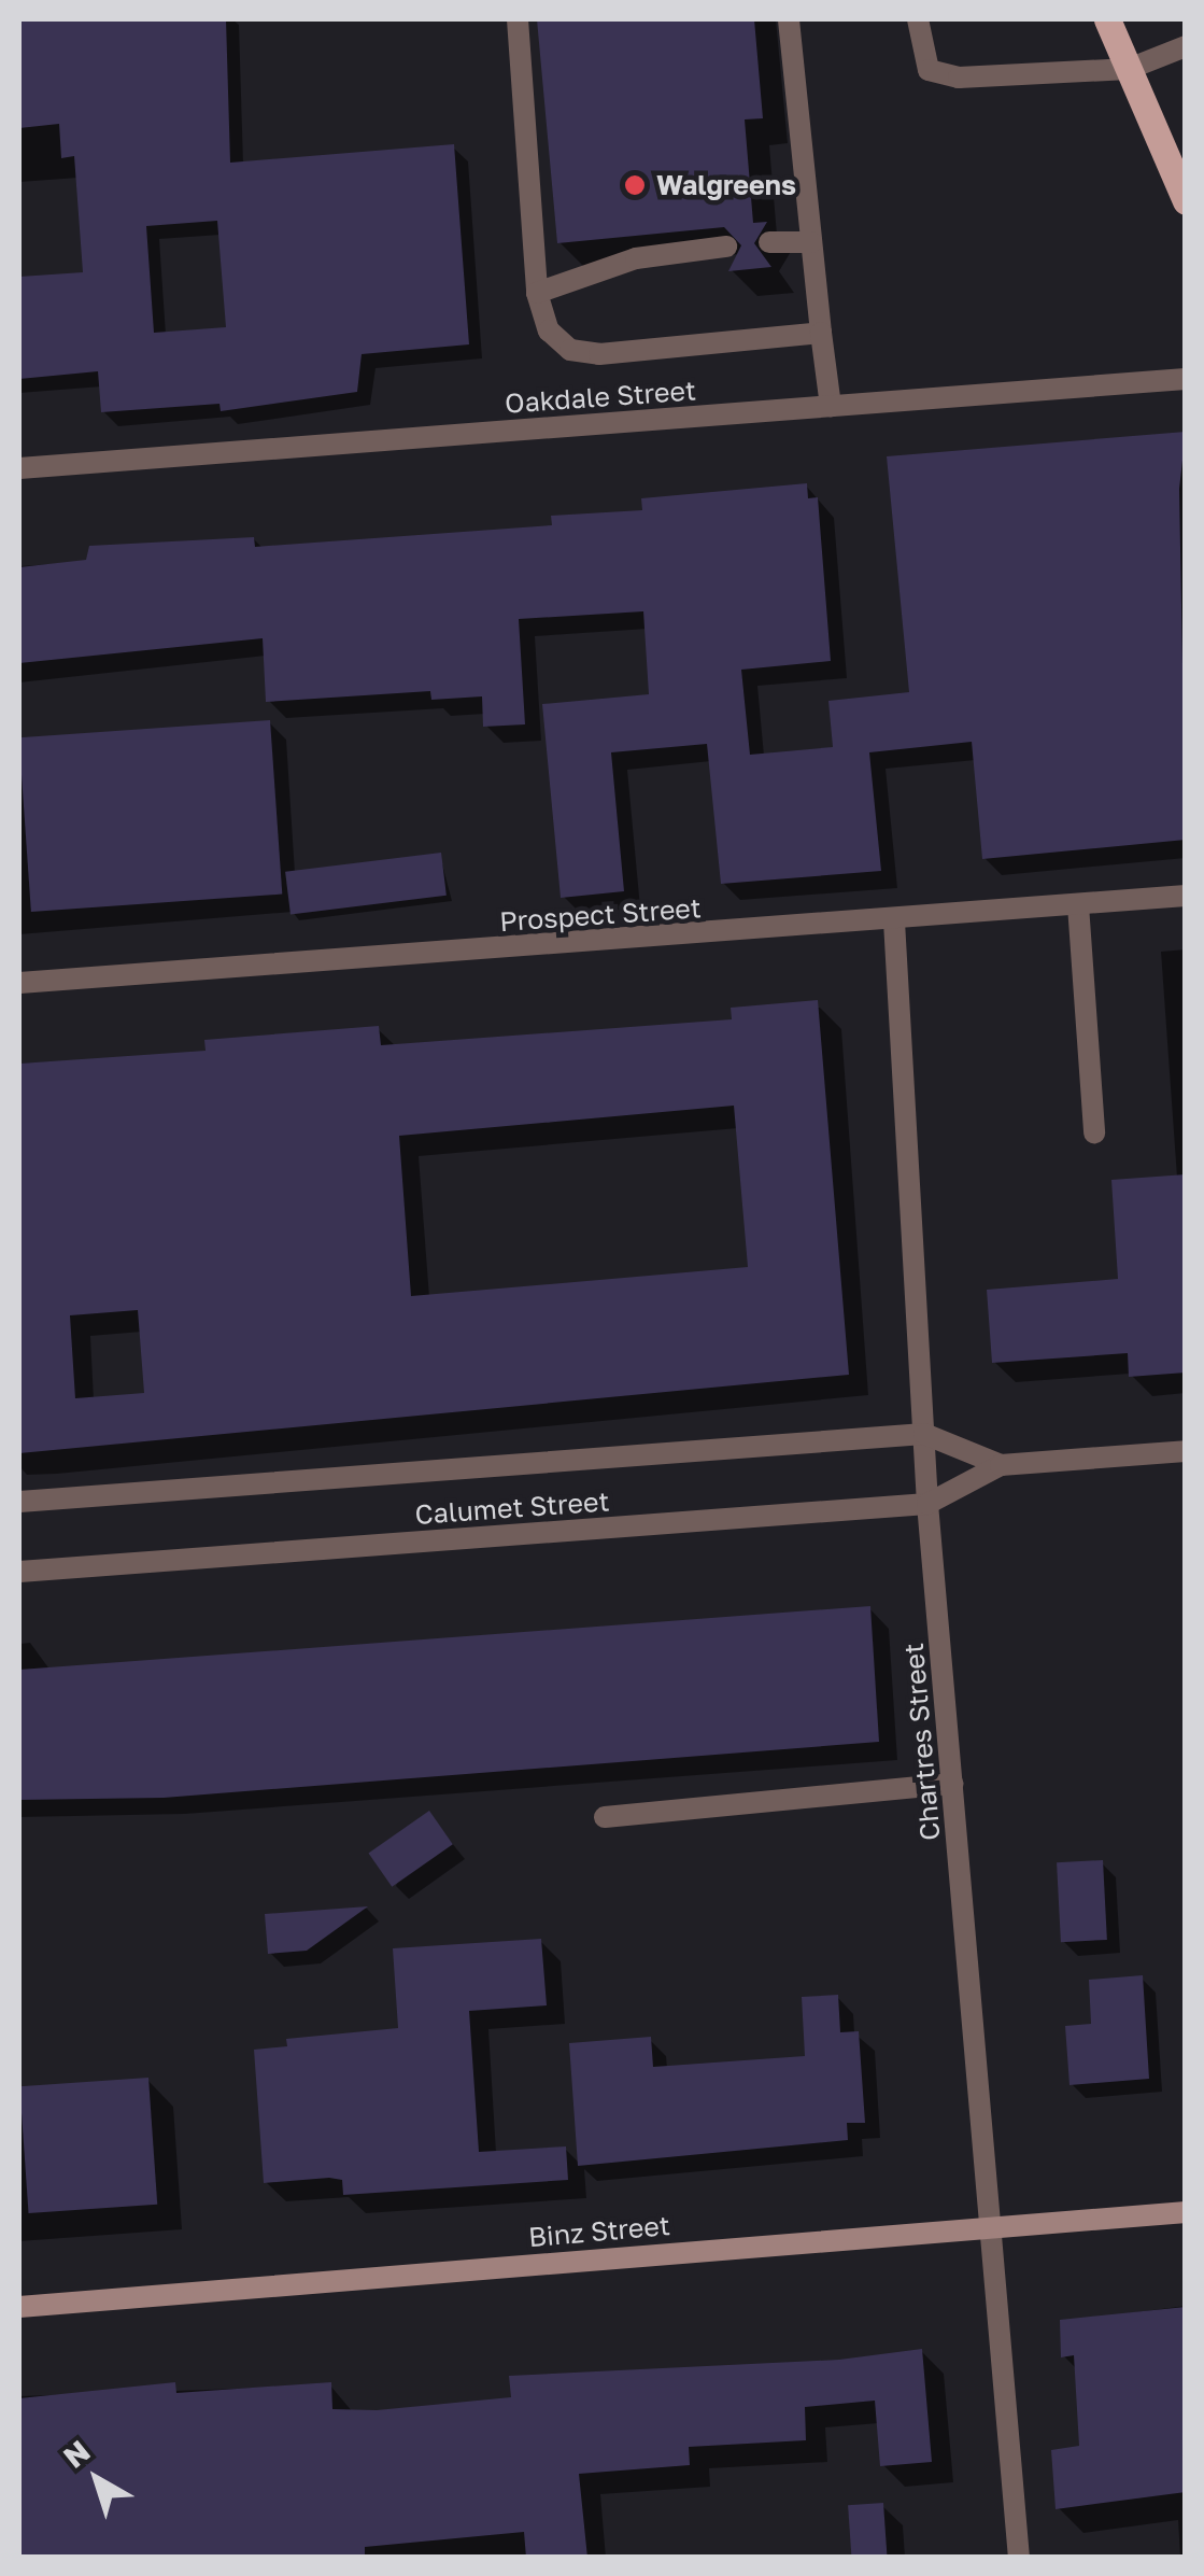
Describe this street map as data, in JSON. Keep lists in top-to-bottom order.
{
  "streets": {
    "main road": ["Binz Street"],
    "street": [
      "Oakdale Street",
      "Prospect Street",
      "Calumet Street",
      "Chartres Street"
    ]
  },
  "crossings": [
    ["Prospect Street", "Chartres Street"],
    ["Calumet Street", "Chartres Street"],
    ["Chartres Street", "Binz Street"]
  ],
  "places": ["Walgreens"],
  "north": "top left"
}
